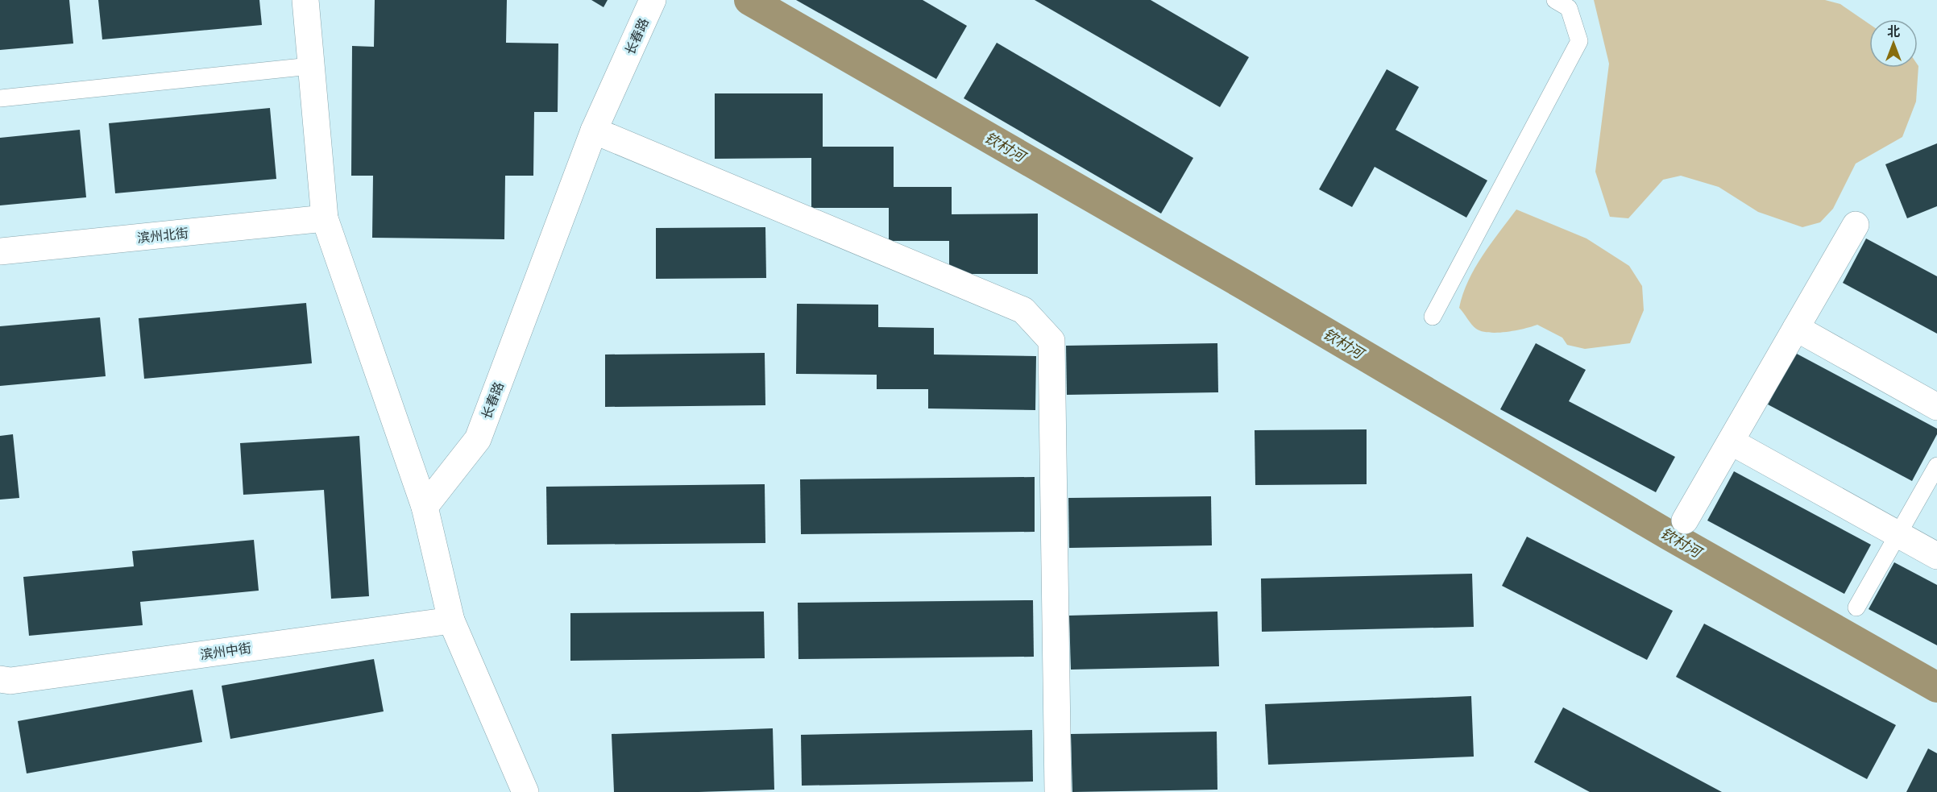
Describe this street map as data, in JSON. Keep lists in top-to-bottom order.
{
  "streets": {
    "street": ["长春路", "滨州北街", "滨州中街"]
  },
  "water": ["钦村河"],
  "north": "top"
}
